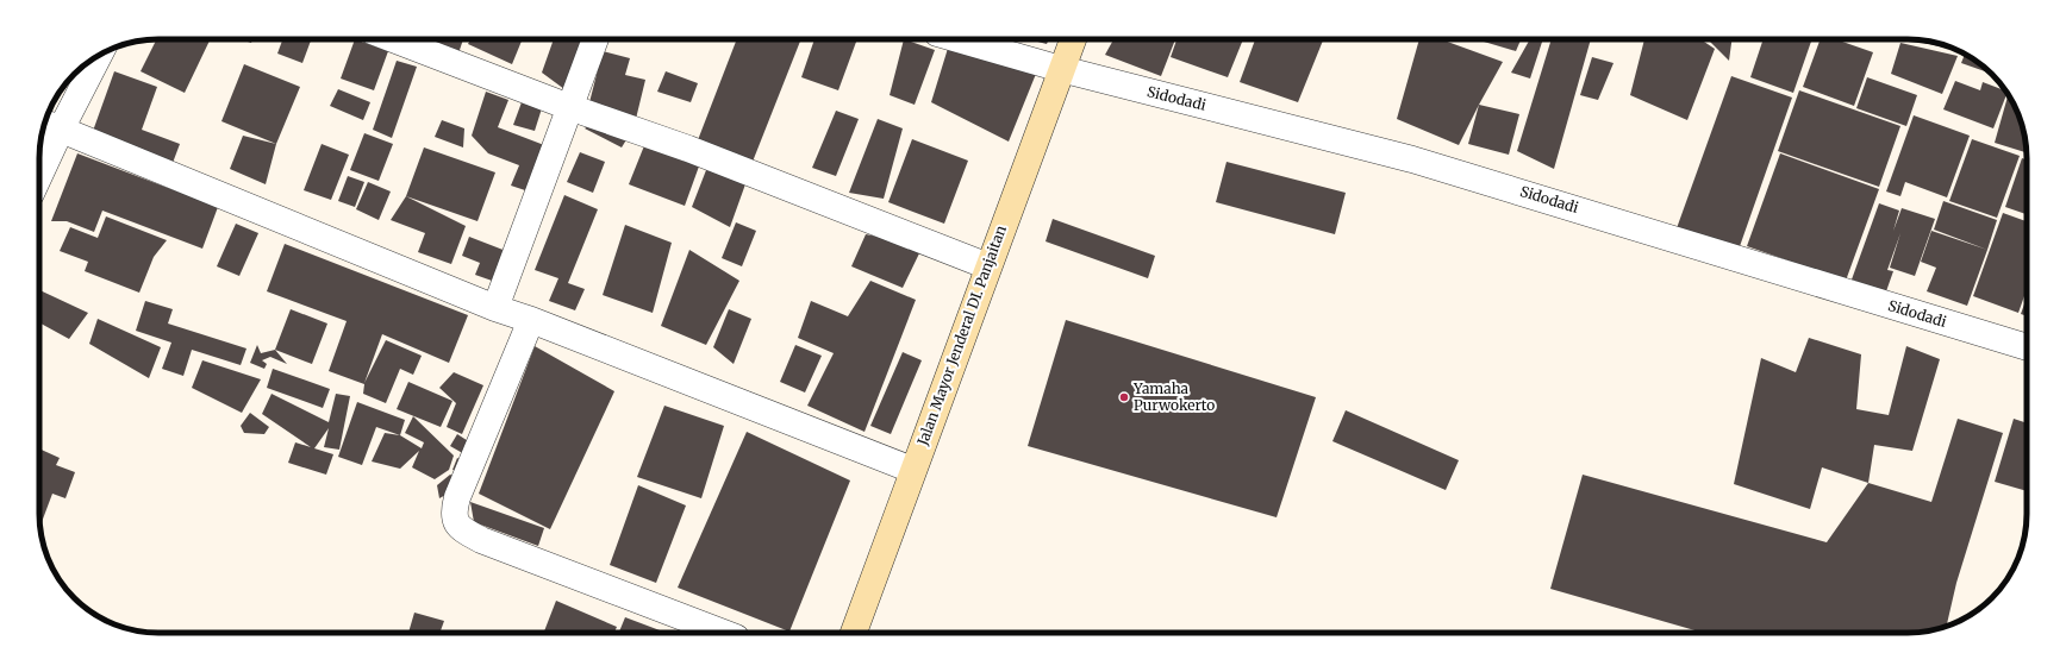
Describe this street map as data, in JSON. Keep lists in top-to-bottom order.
{
  "streets": {
    "street": ["Sidodadi", "Jalan Mayor Jenderal DI. Panjaitan"]
  },
  "crossings": [
    ["Sidodadi", "Jalan Mayor Jenderal DI. Panjaitan"]
  ],
  "places": ["Yamaha Purwokerto"]
}
